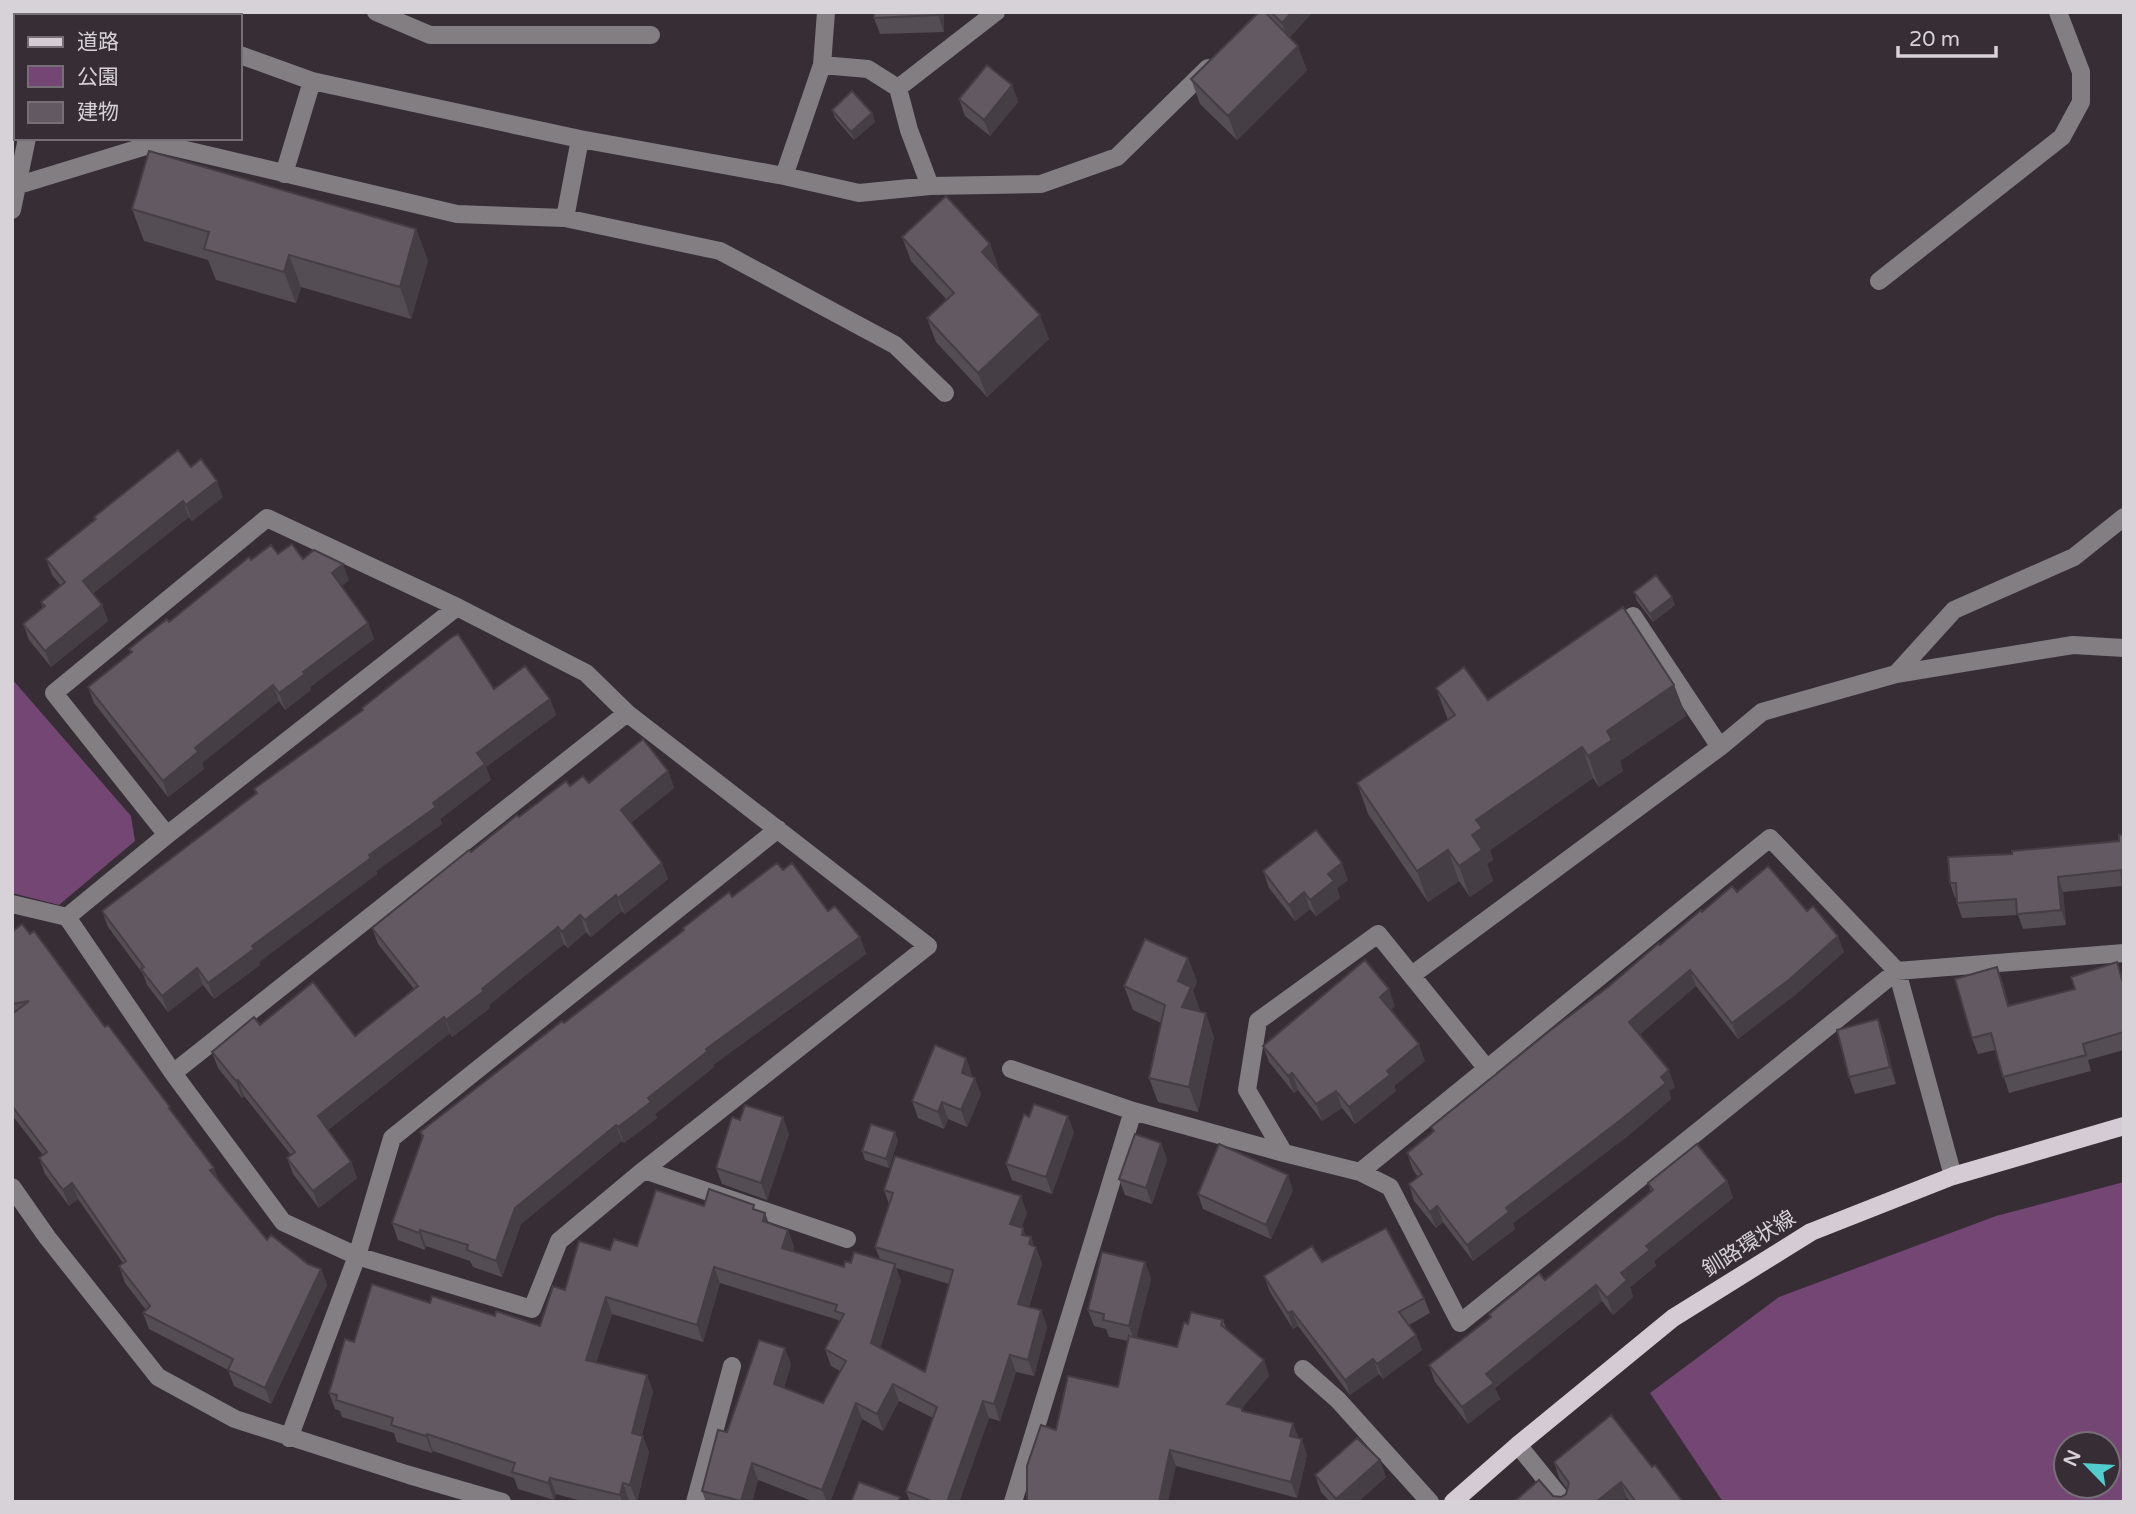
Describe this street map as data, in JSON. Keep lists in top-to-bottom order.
{
  "streets": {
    "main road": ["釧路環状線"]
  },
  "legend": ["道路", "公園", "建物"],
  "scale_bar": "20 m",
  "north": "top left"
}
